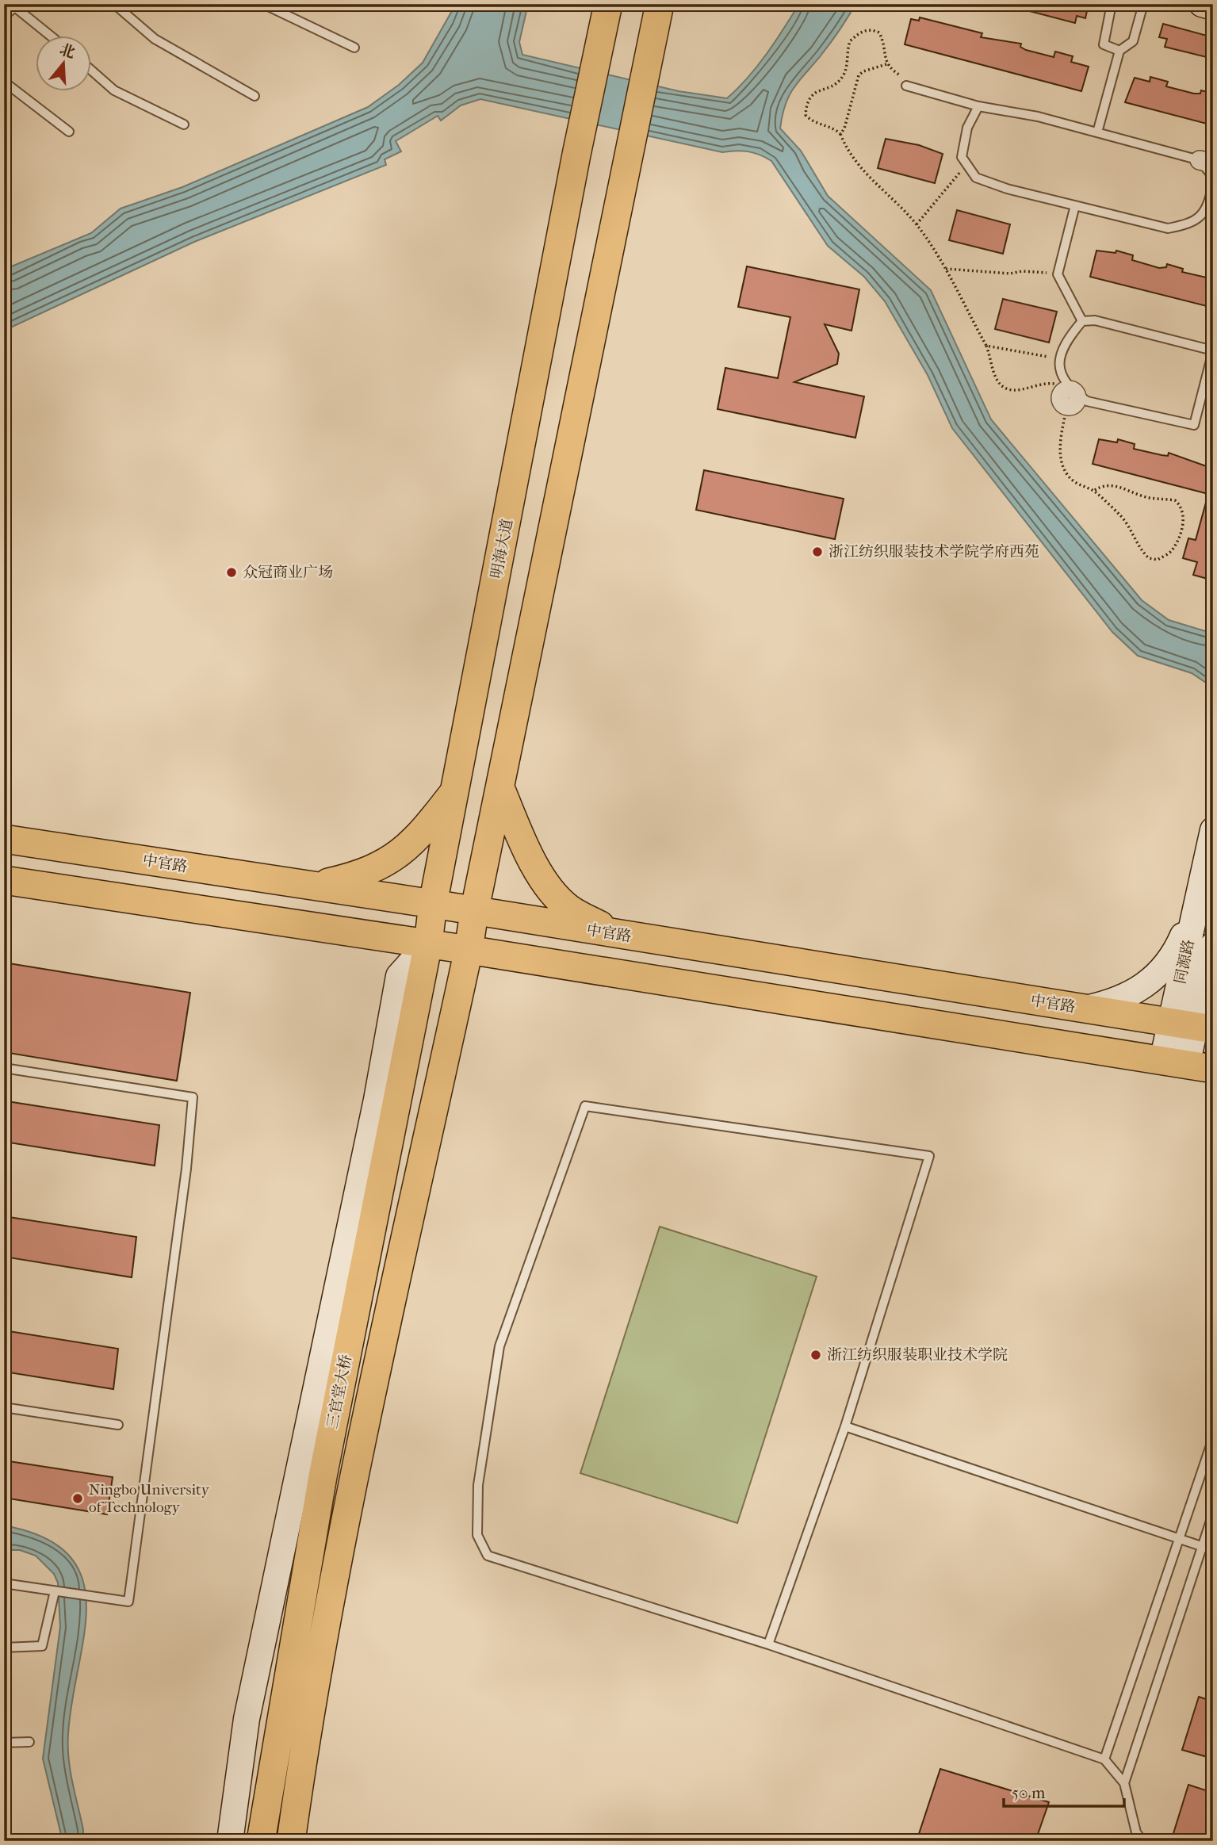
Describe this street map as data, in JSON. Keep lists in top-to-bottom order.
{
  "streets": {
    "main road": ["明海大道", "中官路", "三官堂大桥"],
    "street": ["同源路"]
  },
  "crossings": [
    ["明海大道", "中官路"],
    ["明海大道", "三官堂大桥"],
    ["中官路", "同源路"]
  ],
  "places": [
    "浙江纺织服装技术学院学府西苑",
    "众冠商业广场",
    "浙江纺织服装职业技术学院",
    "Ningbo University of Technology"
  ],
  "scale_bar": "50 m",
  "north": "top"
}
